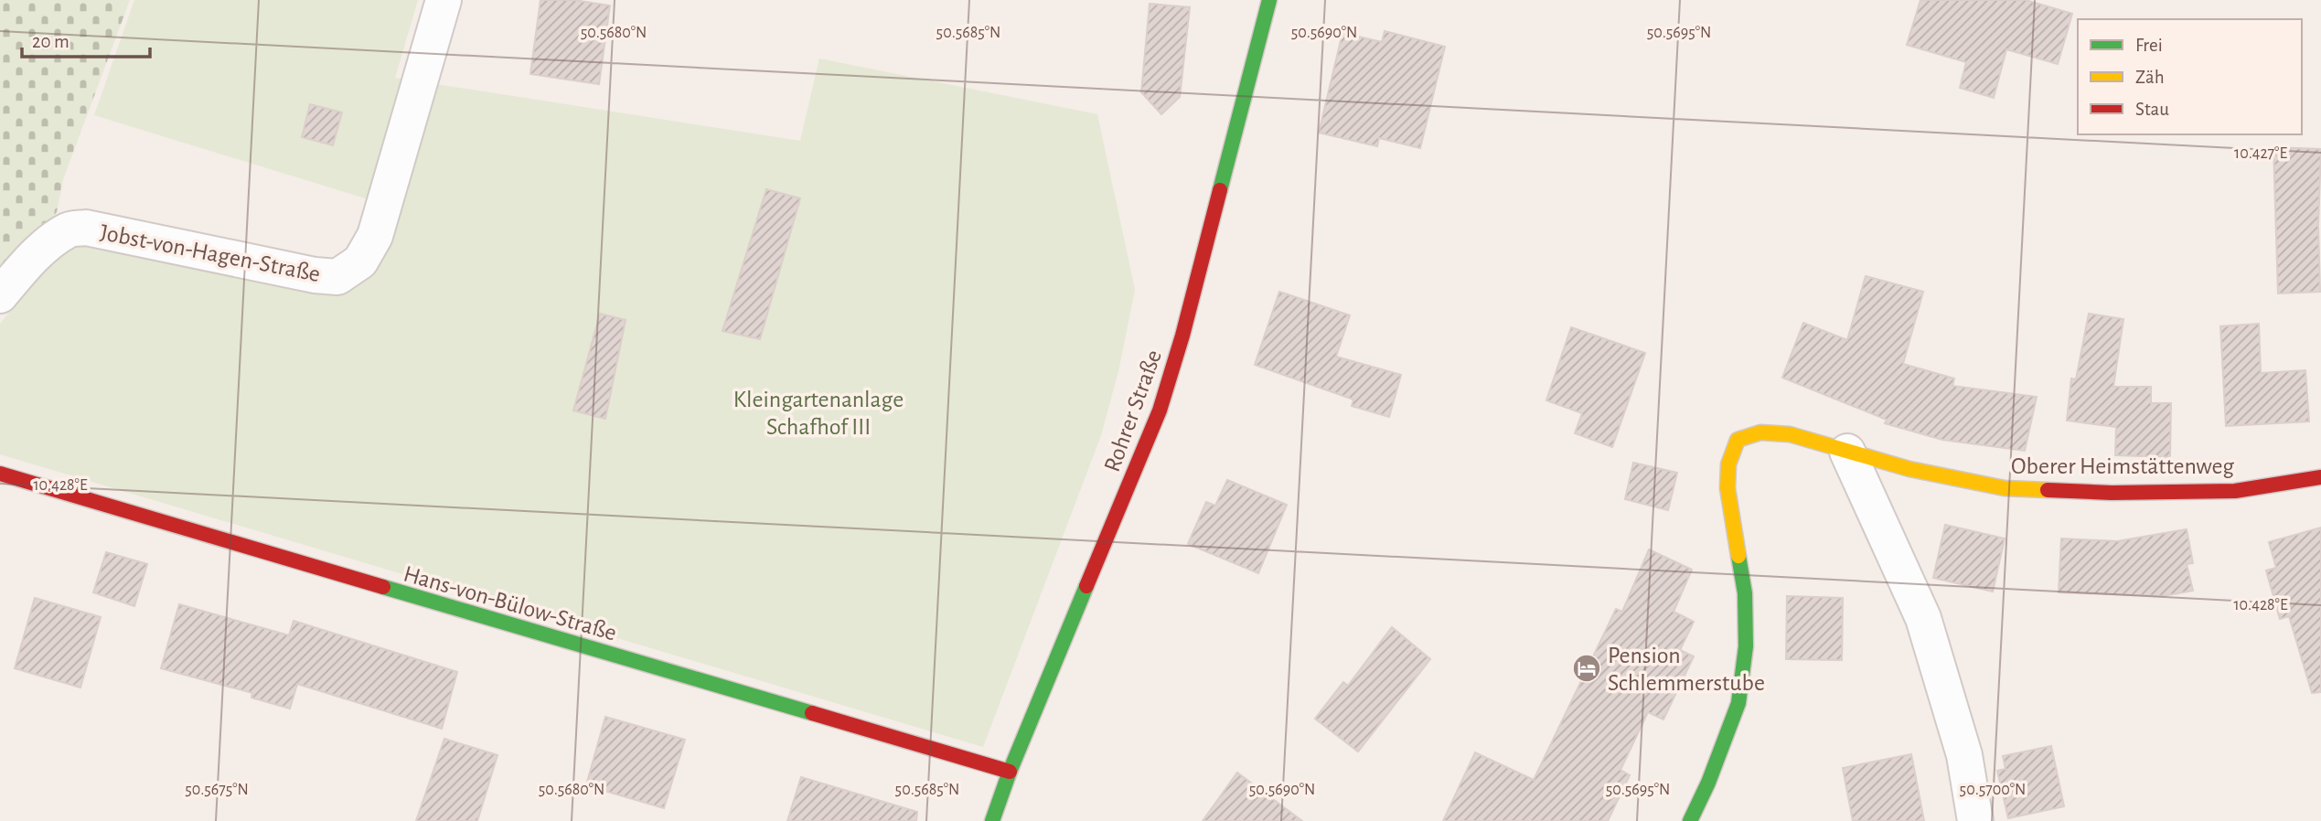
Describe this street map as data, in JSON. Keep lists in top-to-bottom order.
{
  "streets": {
    "street": [
      "Jobst-von-Hagen-Straße",
      "Rohrer Straße",
      "Oberer Heimstättenweg",
      "Hans-von-Bülow-Straße"
    ]
  },
  "crossings": [
    ["Rohrer Straße", "Hans-von-Bülow-Straße"]
  ],
  "parks": ["Kleingartenanlage Schafhof III"],
  "places": {
    "hotel": ["Pension Schlemmerstube"]
  },
  "legend": ["Frei", "Zäh", "Stau"],
  "scale_bar": "20 m",
  "coordinates": [
    "50.5680°N",
    "50.5685°N",
    "50.5690°N",
    "50.5695°N",
    "10.427°E",
    "10.428°E",
    "50.5675°N",
    "50.5700°N"
  ]
}
